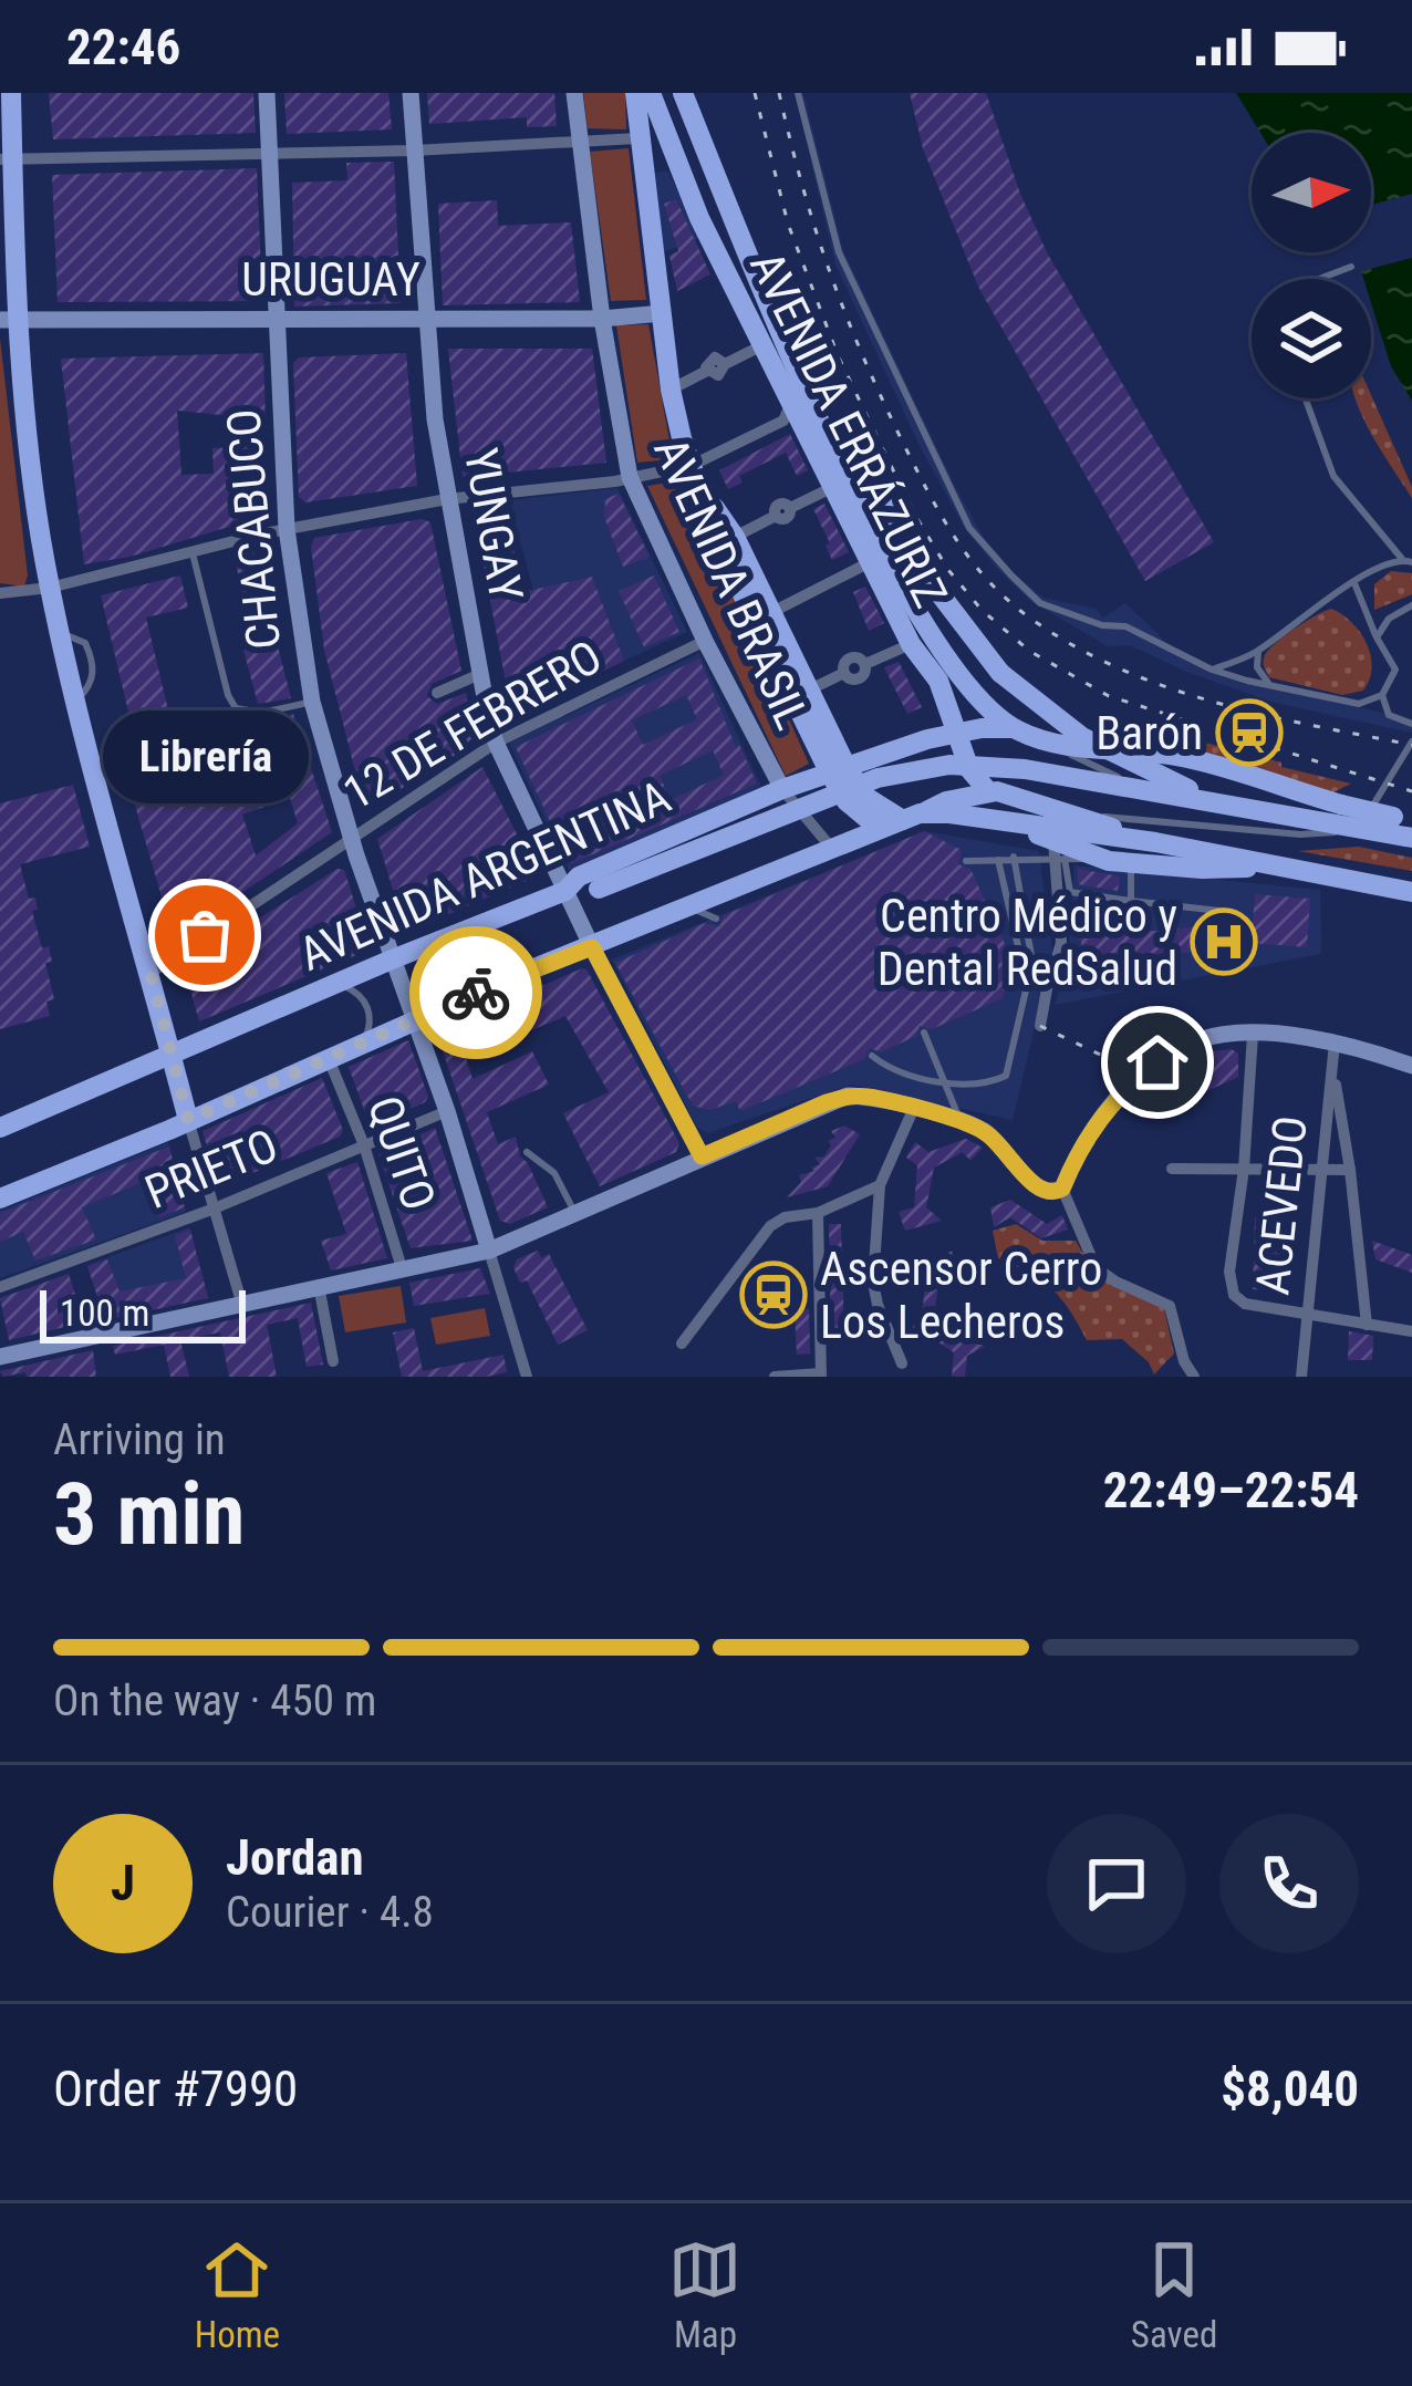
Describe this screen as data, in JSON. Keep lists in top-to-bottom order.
{
  "streets": {
    "main road": ["AVENIDA ERRÁZURIZ", "AVENIDA BRASIL", "AVENIDA ARGENTINA"],
    "street": [
      "URUGUAY",
      "YUNGAY",
      "CHACABUCO",
      "12 DE FEBRERO",
      "QUITO",
      "PRIETO",
      "ACEVEDO"
    ]
  },
  "crossings": [
    ["URUGUAY", "YUNGAY"],
    ["URUGUAY", "CHACABUCO"],
    ["URUGUAY", "AVENIDA BRASIL"],
    ["AVENIDA ERRÁZURIZ", "AVENIDA ARGENTINA"],
    ["YUNGAY", "12 DE FEBRERO"],
    ["YUNGAY", "AVENIDA ARGENTINA"],
    ["CHACABUCO", "12 DE FEBRERO"],
    ["CHACABUCO", "AVENIDA ARGENTINA"],
    ["CHACABUCO", "PRIETO"],
    ["AVENIDA BRASIL", "12 DE FEBRERO"],
    ["AVENIDA BRASIL", "AVENIDA ARGENTINA"],
    ["QUITO", "PRIETO"]
  ],
  "places": {
    "station": ["Barón", "Ascensor Cerro Los Lecheros"],
    "other": ["Librería"],
    "hospital": ["Centro Médico y Dental RedSalud"]
  },
  "scale_bar": "100 m",
  "north": "right",
  "page": {
    "status": "22:46",
    "bubble": "Librería",
    "scale": "100 m",
    "heading": ["3 min", "Arriving in", "22:49–22:54"],
    "panel": [
      "Jordan",
      "Courier · 4.8",
      "Order #7990",
      "$8,040"
    ],
    "bar": "On the way · 450 m",
    "round": "J",
    "tabs": ["Home", "Map", "Saved"]
  }
}
